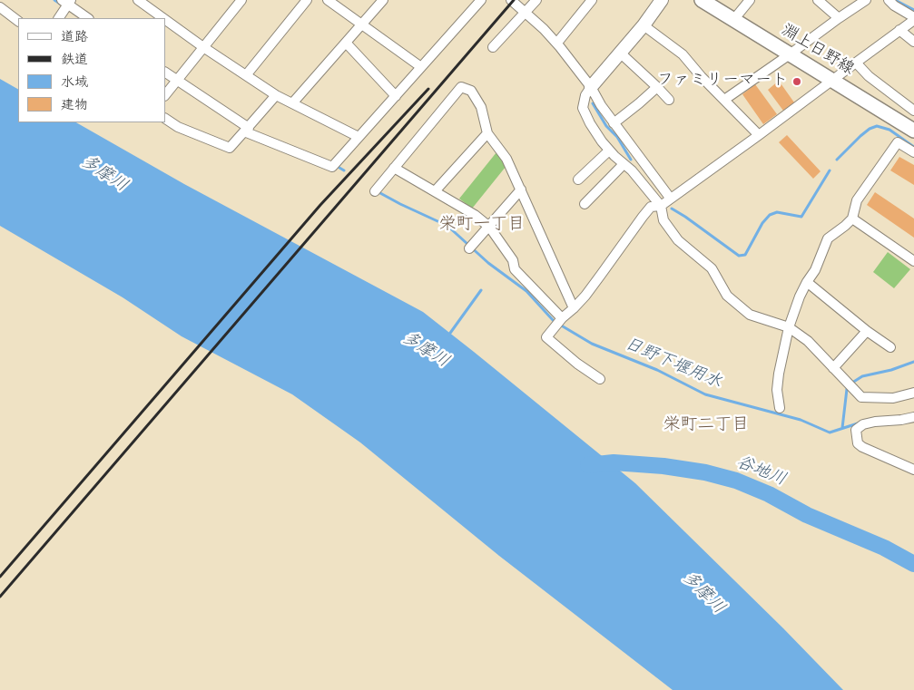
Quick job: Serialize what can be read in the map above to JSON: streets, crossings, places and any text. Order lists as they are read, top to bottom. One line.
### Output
{"streets":{"main road":["淵上日野線"]},"districts":["栄町一丁目","栄町二丁目"],"water":["多摩川","日野下堰用水","谷地川"],"places":["ファミリーマート"],"legend":["道路","鉄道","水域","建物"]}
